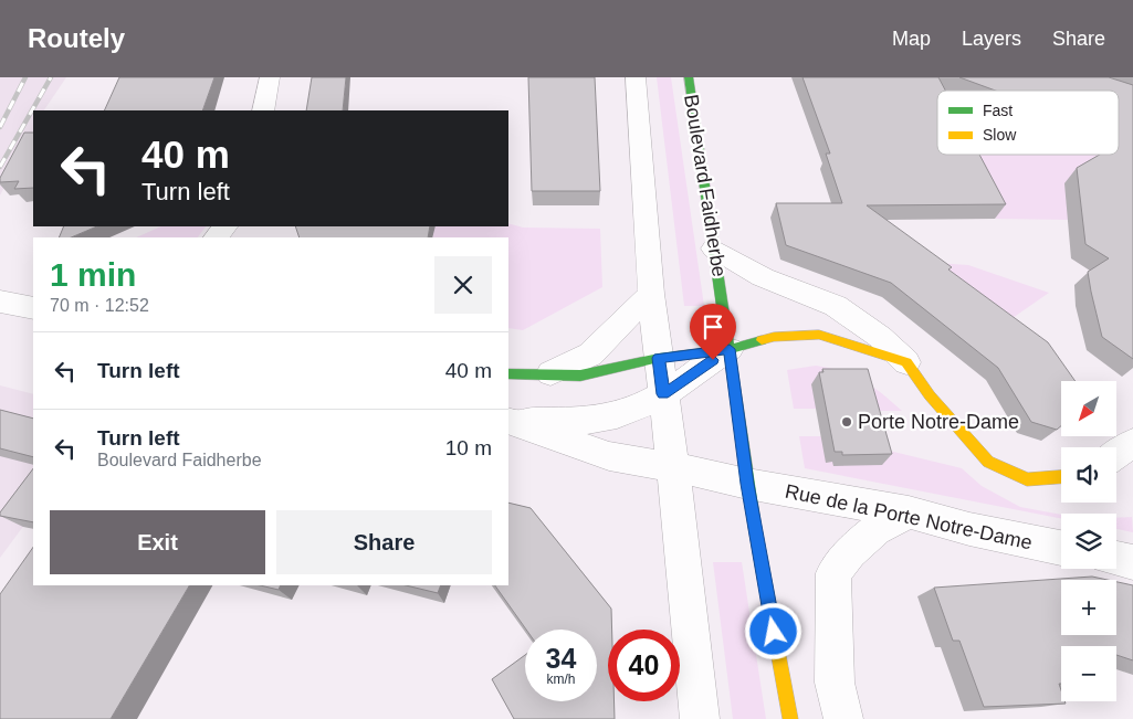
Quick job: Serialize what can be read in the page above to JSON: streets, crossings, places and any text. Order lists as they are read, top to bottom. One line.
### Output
{"streets":{"street":["Boulevard Faidherbe","Rue de la Porte Notre-Dame"]},"crossings":[["Boulevard Faidherbe","Rue de la Porte Notre-Dame"]],"places":["Porte Notre-Dame"],"legend":["Fast","Slow"],"north":"bottom left","page":{"header":"Routely","nav":["Map","Layers","Share"],"turn":["40 m","Turn left"],"heading":["1 min","70 m · 12:52"],"list":[{"name":"Turn left","value":"40 m"},{"name":"Turn left","note":"Boulevard Faidherbe","value":"10 m"}],"map_buttons":["+","−"],"buttons":["Exit","Share"],"speed":"34 km/h","limit":"40"}}
